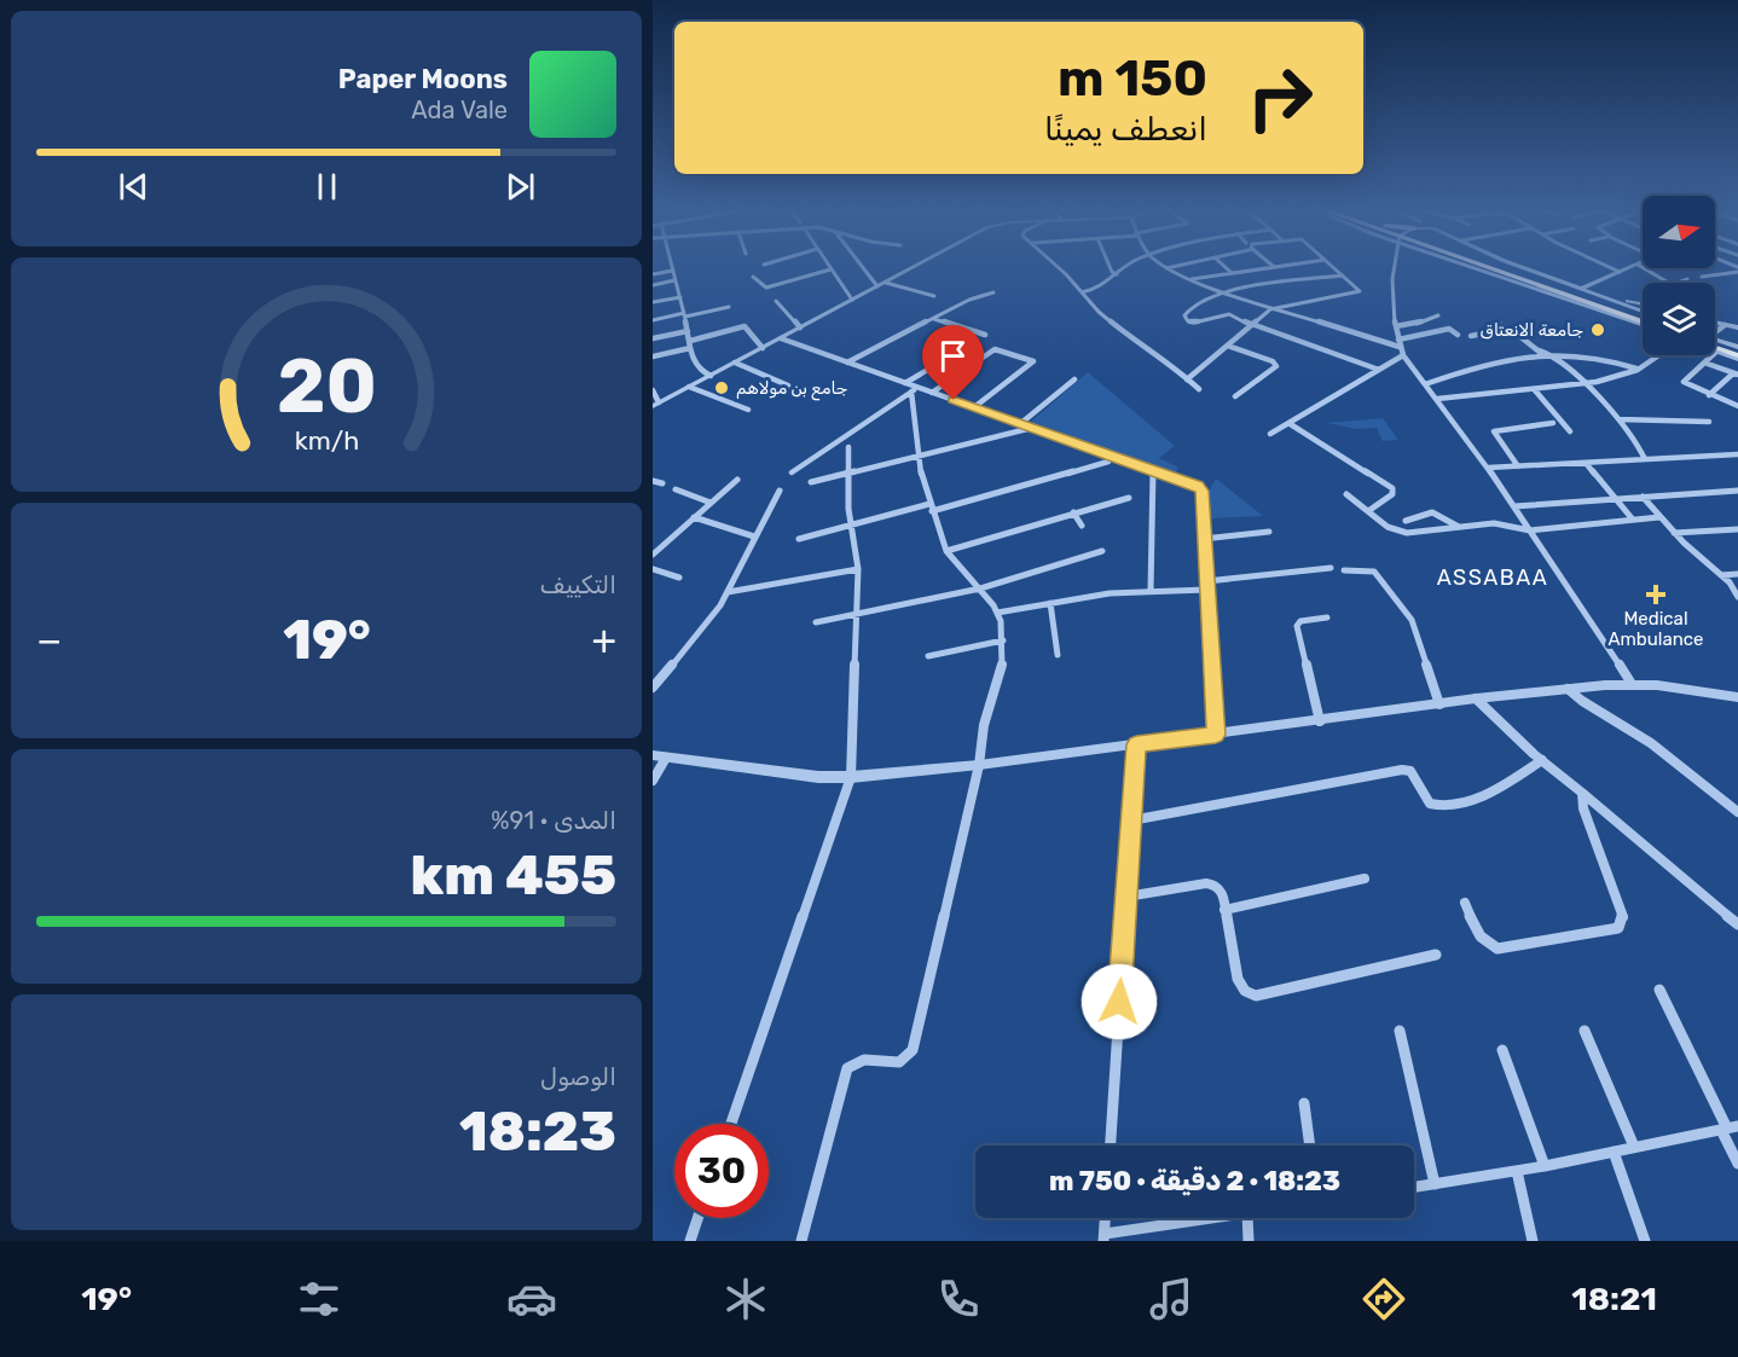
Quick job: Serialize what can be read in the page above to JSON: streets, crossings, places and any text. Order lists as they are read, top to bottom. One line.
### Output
{"districts":["ASSABAA"],"places":{"other":["جامعة الانعتاق","جامع بن مولاهم"],"health":["Medical Ambulance"]},"north":"right","page":{"turn":["150 m","انعطف يمينًا"],"song":["Paper Moons","Ada Vale"],"tile":["التكييف",["المدى · 91%","455 km"],["الوصول","18:23"]],"heat":["−","19°","+"],"limit":"30","trip":"18:23 · 2 دقيقة · 750 m","tabs":["18:21","19°"],"gauge":["20","km/h"]}}
